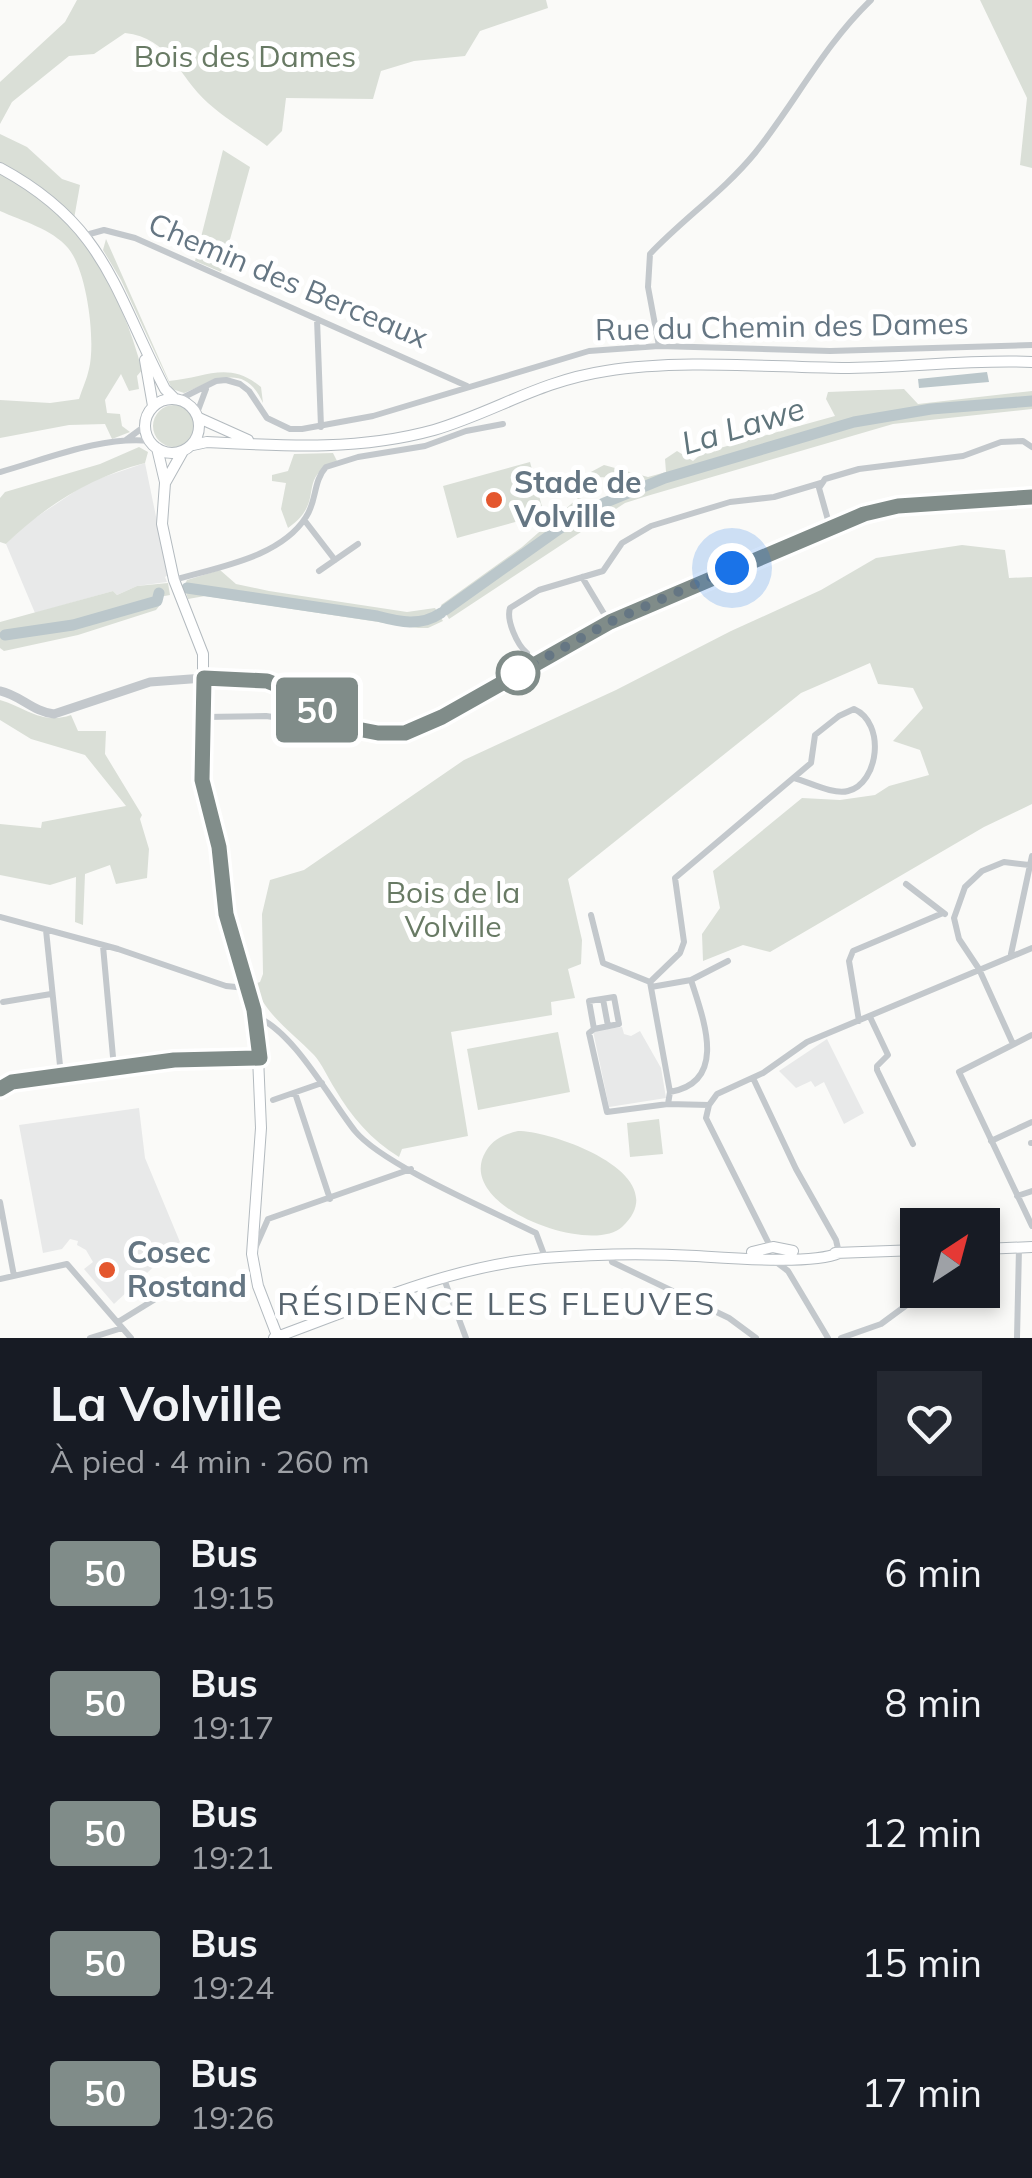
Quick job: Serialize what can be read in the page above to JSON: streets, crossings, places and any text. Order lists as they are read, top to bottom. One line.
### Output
{"streets":{"street":["Chemin des Berceaux","Rue du Chemin des Dames"]},"crossings":[["Chemin des Berceaux","Rue du Chemin des Dames"]],"districts":["RÉSIDENCE LES FLEUVES"],"water":["La Lawe"],"parks":["Bois des Dames","Bois de la Volville"],"places":["Stade de Volville","Cosec Rostand"],"lines":["bus line 50"],"north":"top right","page":{"on_map":"50","heading":["La Volville","À pied · 4 min · 260 m"],"list":[{"mark":"50","name":"Bus","note":"19:15","value":"6 min"},{"mark":"50","name":"Bus","note":"19:17","value":"8 min"},{"mark":"50","name":"Bus","note":"19:21","value":"12 min"},{"mark":"50","name":"Bus","note":"19:24","value":"15 min"},{"mark":"50","name":"Bus","note":"19:26","value":"17 min"}]}}
